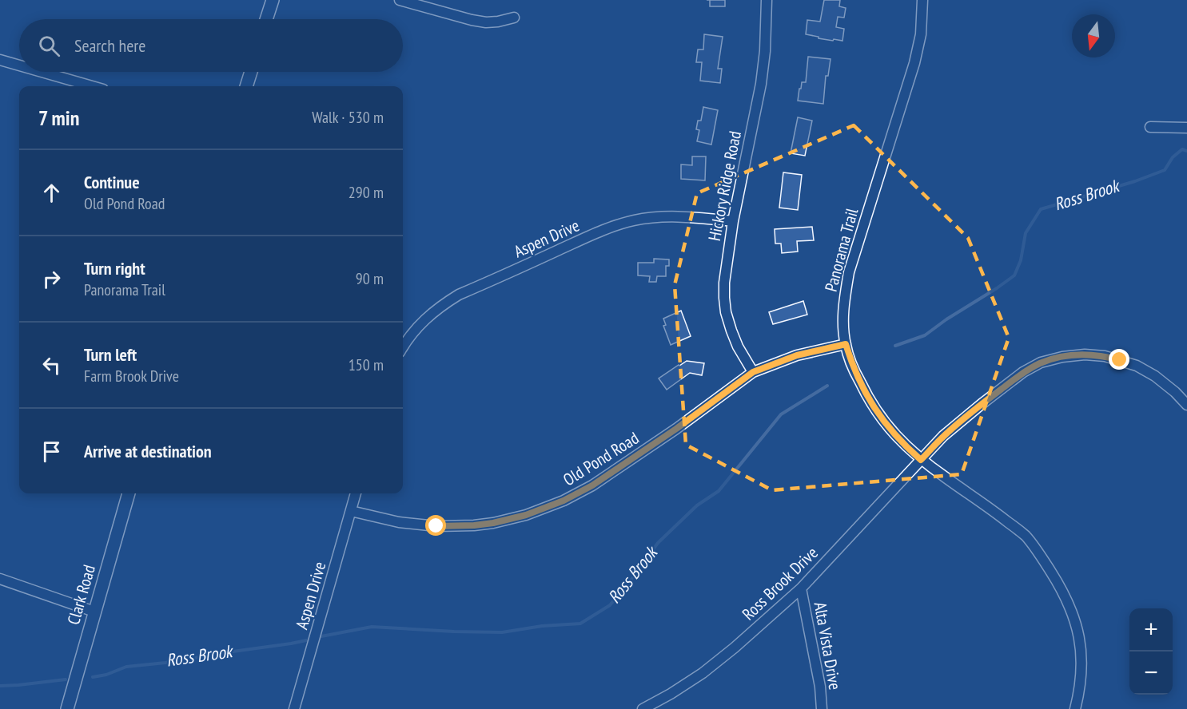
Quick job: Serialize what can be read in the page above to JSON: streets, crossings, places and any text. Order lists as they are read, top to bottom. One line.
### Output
{"streets":{"street":["Hickory Ridge Road","Aspen Drive","Panorama Trail","Old Pond Road","Ross Brook Drive","Clark Road","Alta Vista Drive"]},"crossings":[["Hickory Ridge Road","Aspen Drive"],["Hickory Ridge Road","Old Pond Road"],["Aspen Drive","Old Pond Road"],["Panorama Trail","Old Pond Road"],["Panorama Trail","Ross Brook Drive"],["Ross Brook Drive","Alta Vista Drive"]],"water":["Ross Brook"],"north":"bottom","page":{"search":"Search here","heading":["7 min","Walk · 530 m"],"list":[["Continue","Old Pond Road","290 m"],["Turn right","Panorama Trail","90 m"],["Turn left","Farm Brook Drive","150 m"],"Arrive at destination"],"map_buttons":["+","−"]}}
